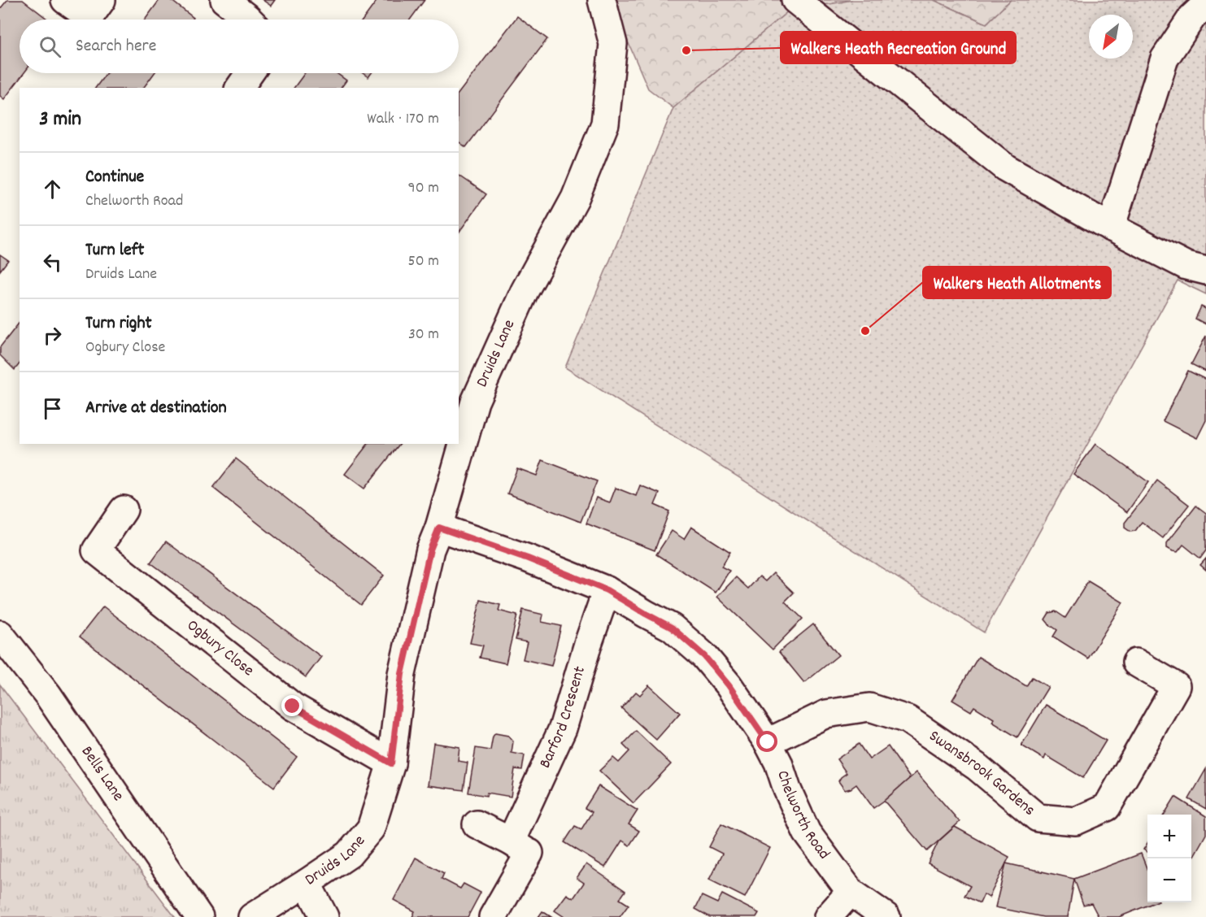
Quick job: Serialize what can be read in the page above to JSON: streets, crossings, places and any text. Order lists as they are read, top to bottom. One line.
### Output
{"streets":{"street":["Druids Lane","Ogbury Close","Barford Crescent","Bells Lane","Swansbrook Gardens","Chelworth Road"]},"crossings":[["Druids Lane","Ogbury Close"],["Druids Lane","Chelworth Road"],["Barford Crescent","Chelworth Road"],["Swansbrook Gardens","Chelworth Road"]],"places":["Walkers Heath Recreation Ground","Walkers Heath Allotments"],"north":"bottom left","page":{"search":"Search here","heading":["3 min","Walk · 170 m"],"list":[["Continue","Chelworth Road","90 m"],["Turn left","Druids Lane","50 m"],["Turn right","Ogbury Close","30 m"],"Arrive at destination"],"map_buttons":["+","−"]}}
